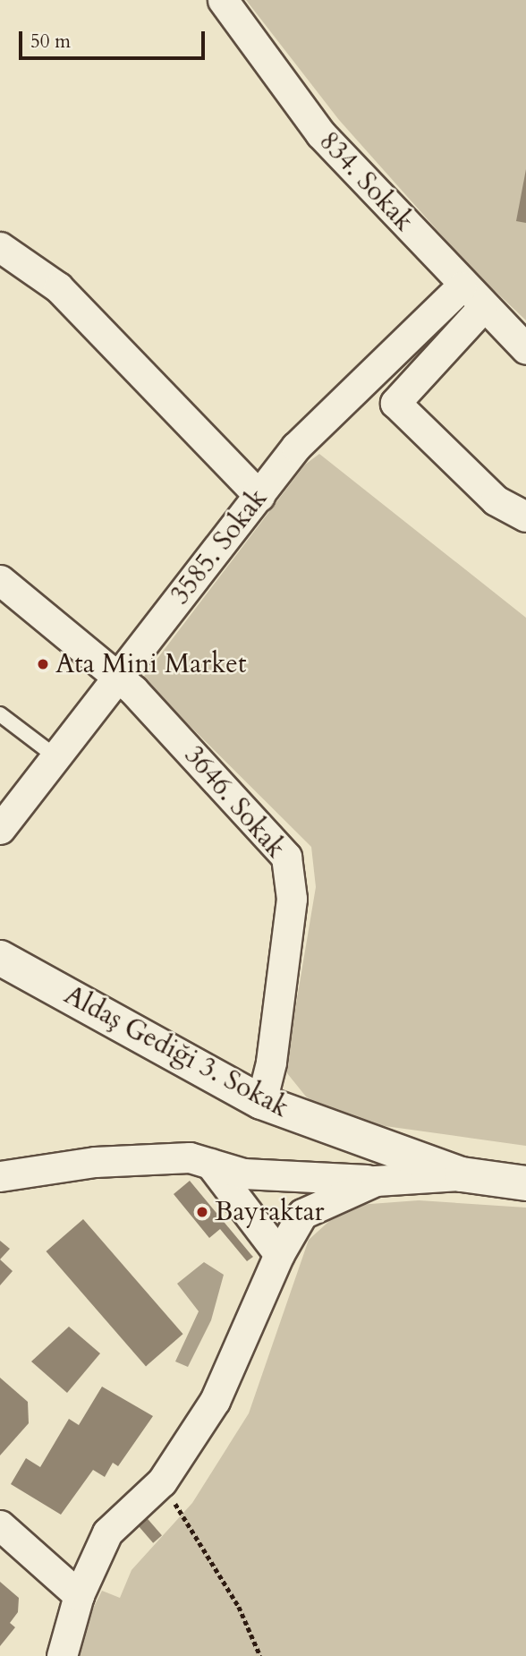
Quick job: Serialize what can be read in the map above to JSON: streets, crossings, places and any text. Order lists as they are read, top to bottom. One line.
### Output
{"streets":{"street":["834. Sokak","3585. Sokak","3646. Sokak","Aldaş Gediği 3. Sokak"]},"crossings":[["834. Sokak","3585. Sokak"],["3585. Sokak","3646. Sokak"],["3646. Sokak","Aldaş Gediği 3. Sokak"]],"places":["Ata Mini Market","Bayraktar"],"scale_bar":"50 m"}
